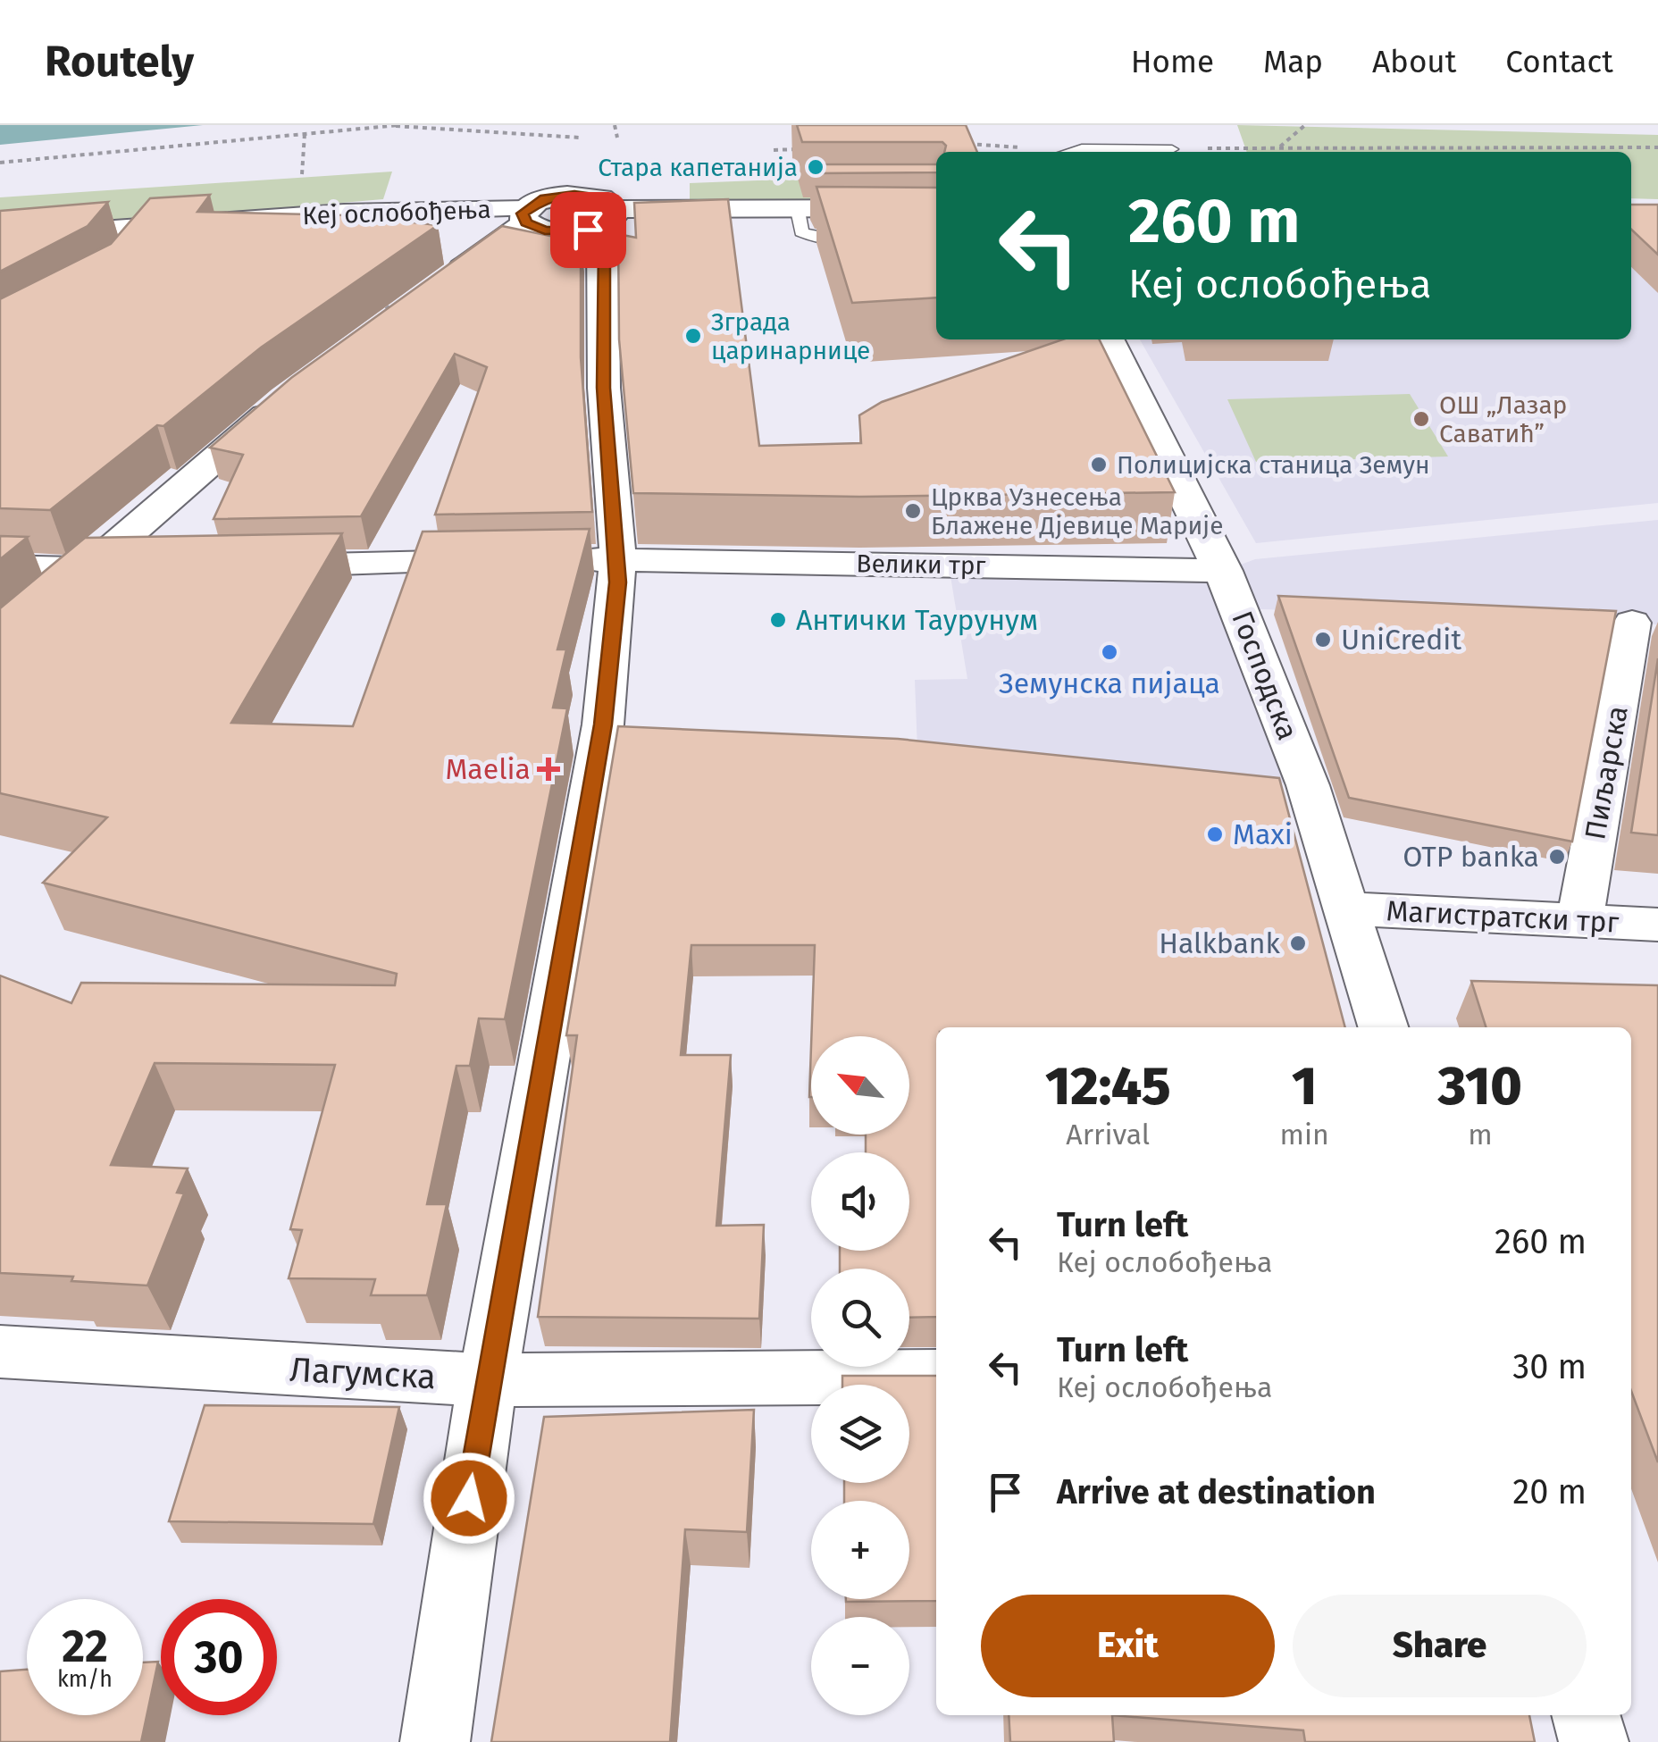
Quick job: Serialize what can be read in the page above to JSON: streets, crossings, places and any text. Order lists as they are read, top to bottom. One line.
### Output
{"streets":{"street":["Кеј ослобођења","Велики трг","Господска","Пиљарска","Магистратски трг","Лагумска"]},"crossings":[["Велики трг","Господска"],["Господска","Магистратски трг"],["Пиљарска","Магистратски трг"]],"places":{"other":["Стара капетанија","Зграда царинарнице","ОШ „Лазар Саватић”","Полицијска станица Земун","Црква Узнесења Блажене Дјевице Марије","Антички Таурунум","UniCredit","Земунска пијаца","Maxi","OTP banka","Halkbank"],"health":["Maelia"]},"north":"top left","page":{"header":"Routely","nav":["Home","Map","About","Contact"],"turn":["260 m","Кеј ослобођења"],"eta":["12:45","Arrival","1","min","310","m"],"map_buttons":["+","−"],"list":[{"name":"Turn left","note":"Кеј ослобођења","value":"260 m"},{"name":"Turn left","note":"Кеј ослобођења","value":"30 m"},{"name":"Arrive at destination","value":"20 m"}],"buttons":["Exit","Share"],"speed":"22 km/h","limit":"30"}}
